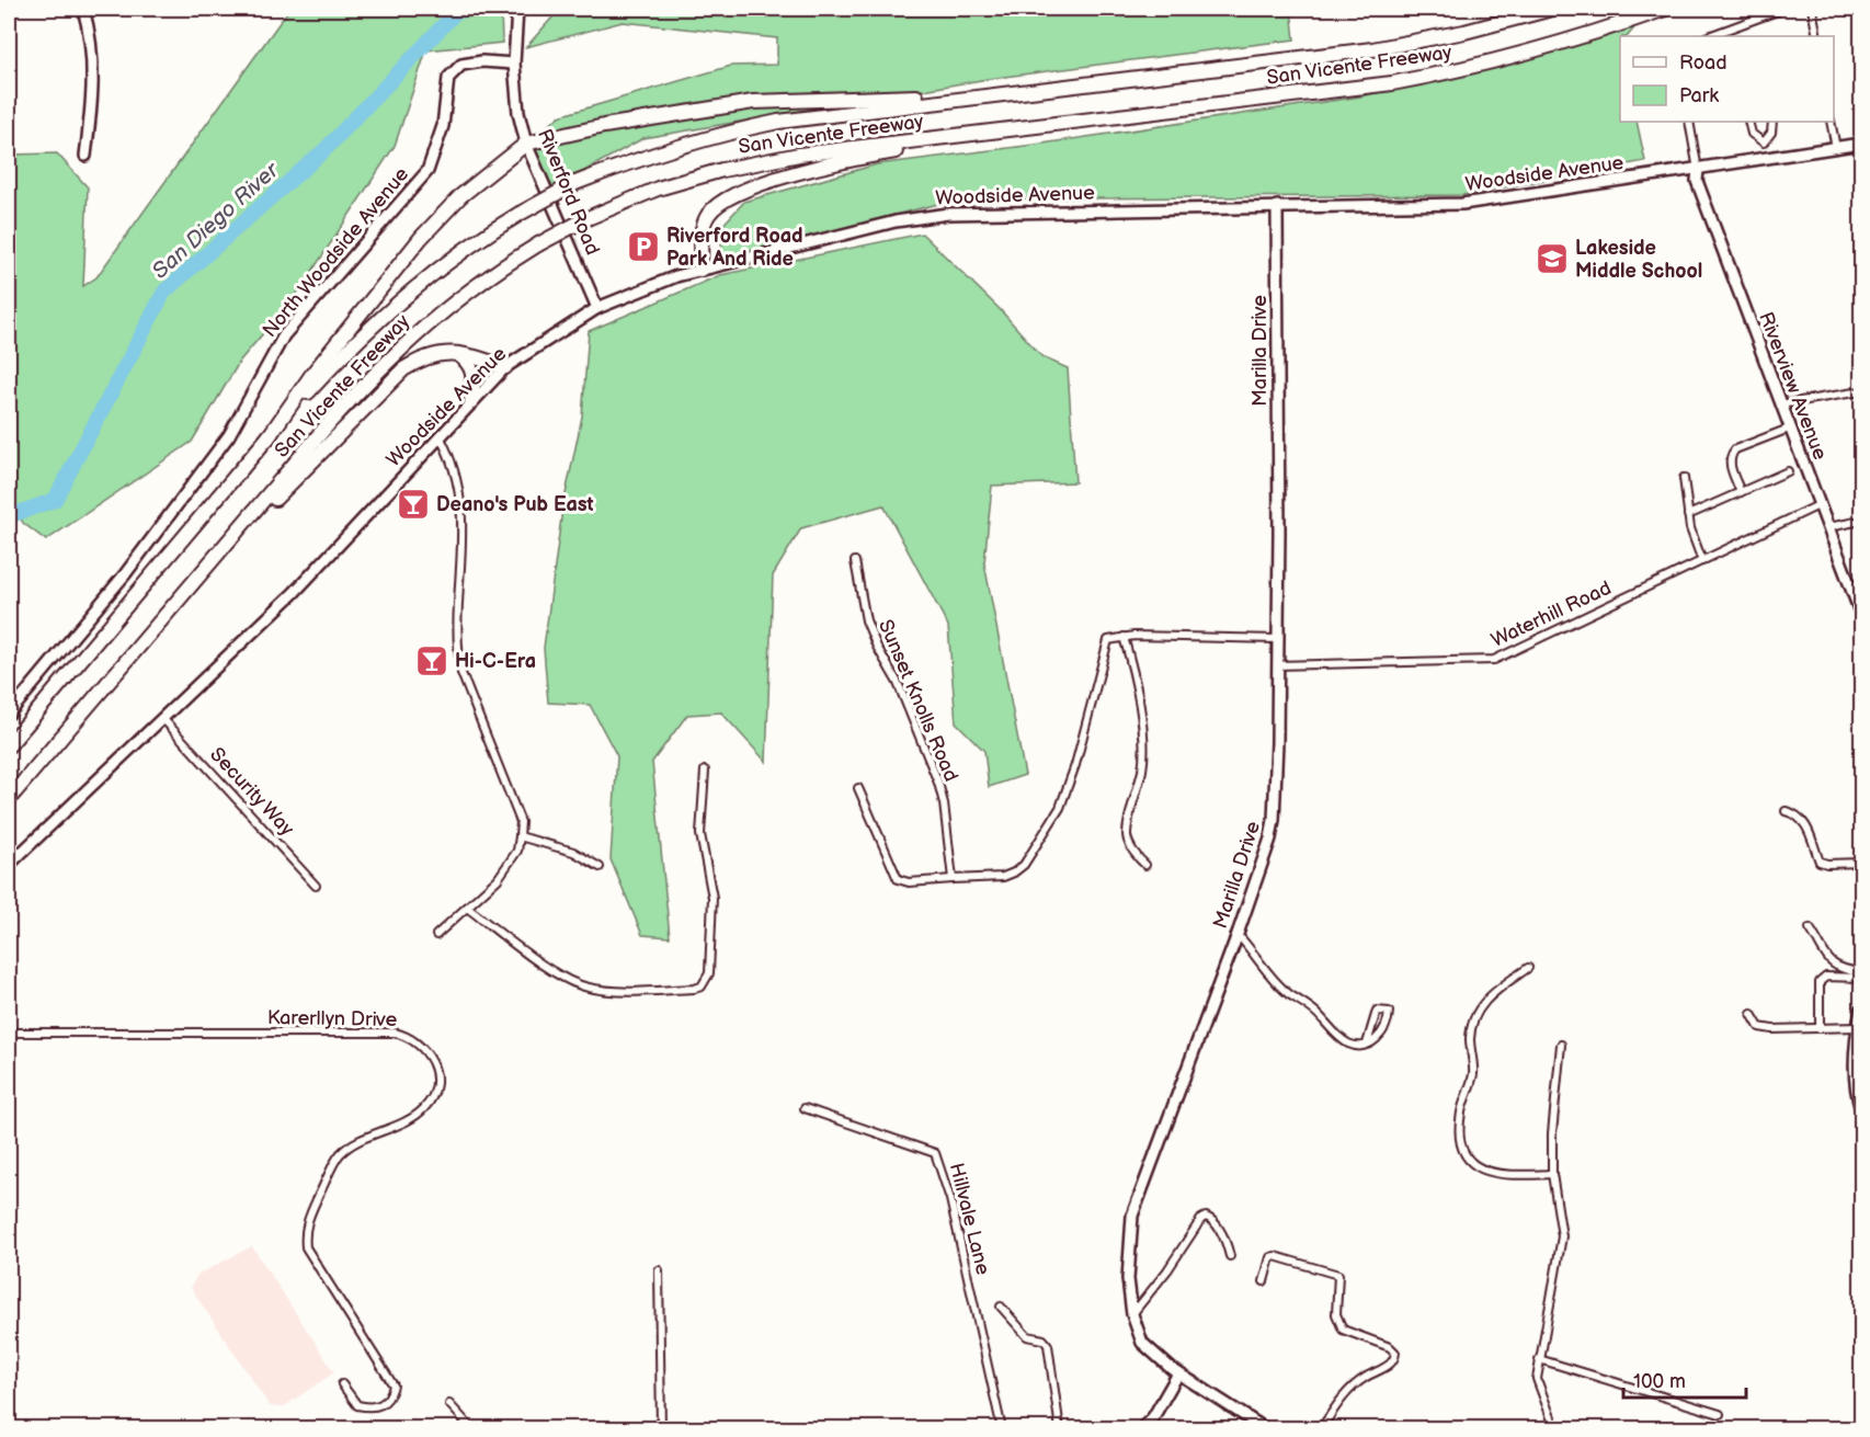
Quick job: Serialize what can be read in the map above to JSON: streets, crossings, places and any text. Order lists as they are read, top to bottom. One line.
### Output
{"streets":{"highway":["San Vicente Freeway"],"street":["Woodside Avenue","Riverford Road","North Woodside Avenue","Marilla Drive","Riverview Avenue","Waterhill Road","Sunset Knolls Road","Security Way","Karerllyn Drive","Hillvale Lane"]},"crossings":[["Woodside Avenue","Riverford Road"],["Woodside Avenue","Marilla Drive"],["Woodside Avenue","Riverview Avenue"],["Woodside Avenue","Security Way"],["Riverford Road","North Woodside Avenue"],["Marilla Drive","Waterhill Road"],["Riverview Avenue","Waterhill Road"]],"water":["San Diego River"],"places":{"parking":["Riverford Road Park And Ride"],"school or university":["Lakeside Middle School"],"bar":["Deano's Pub East","Hi-C-Era"]},"legend":["Road","Park"],"scale_bar":"100 m"}
